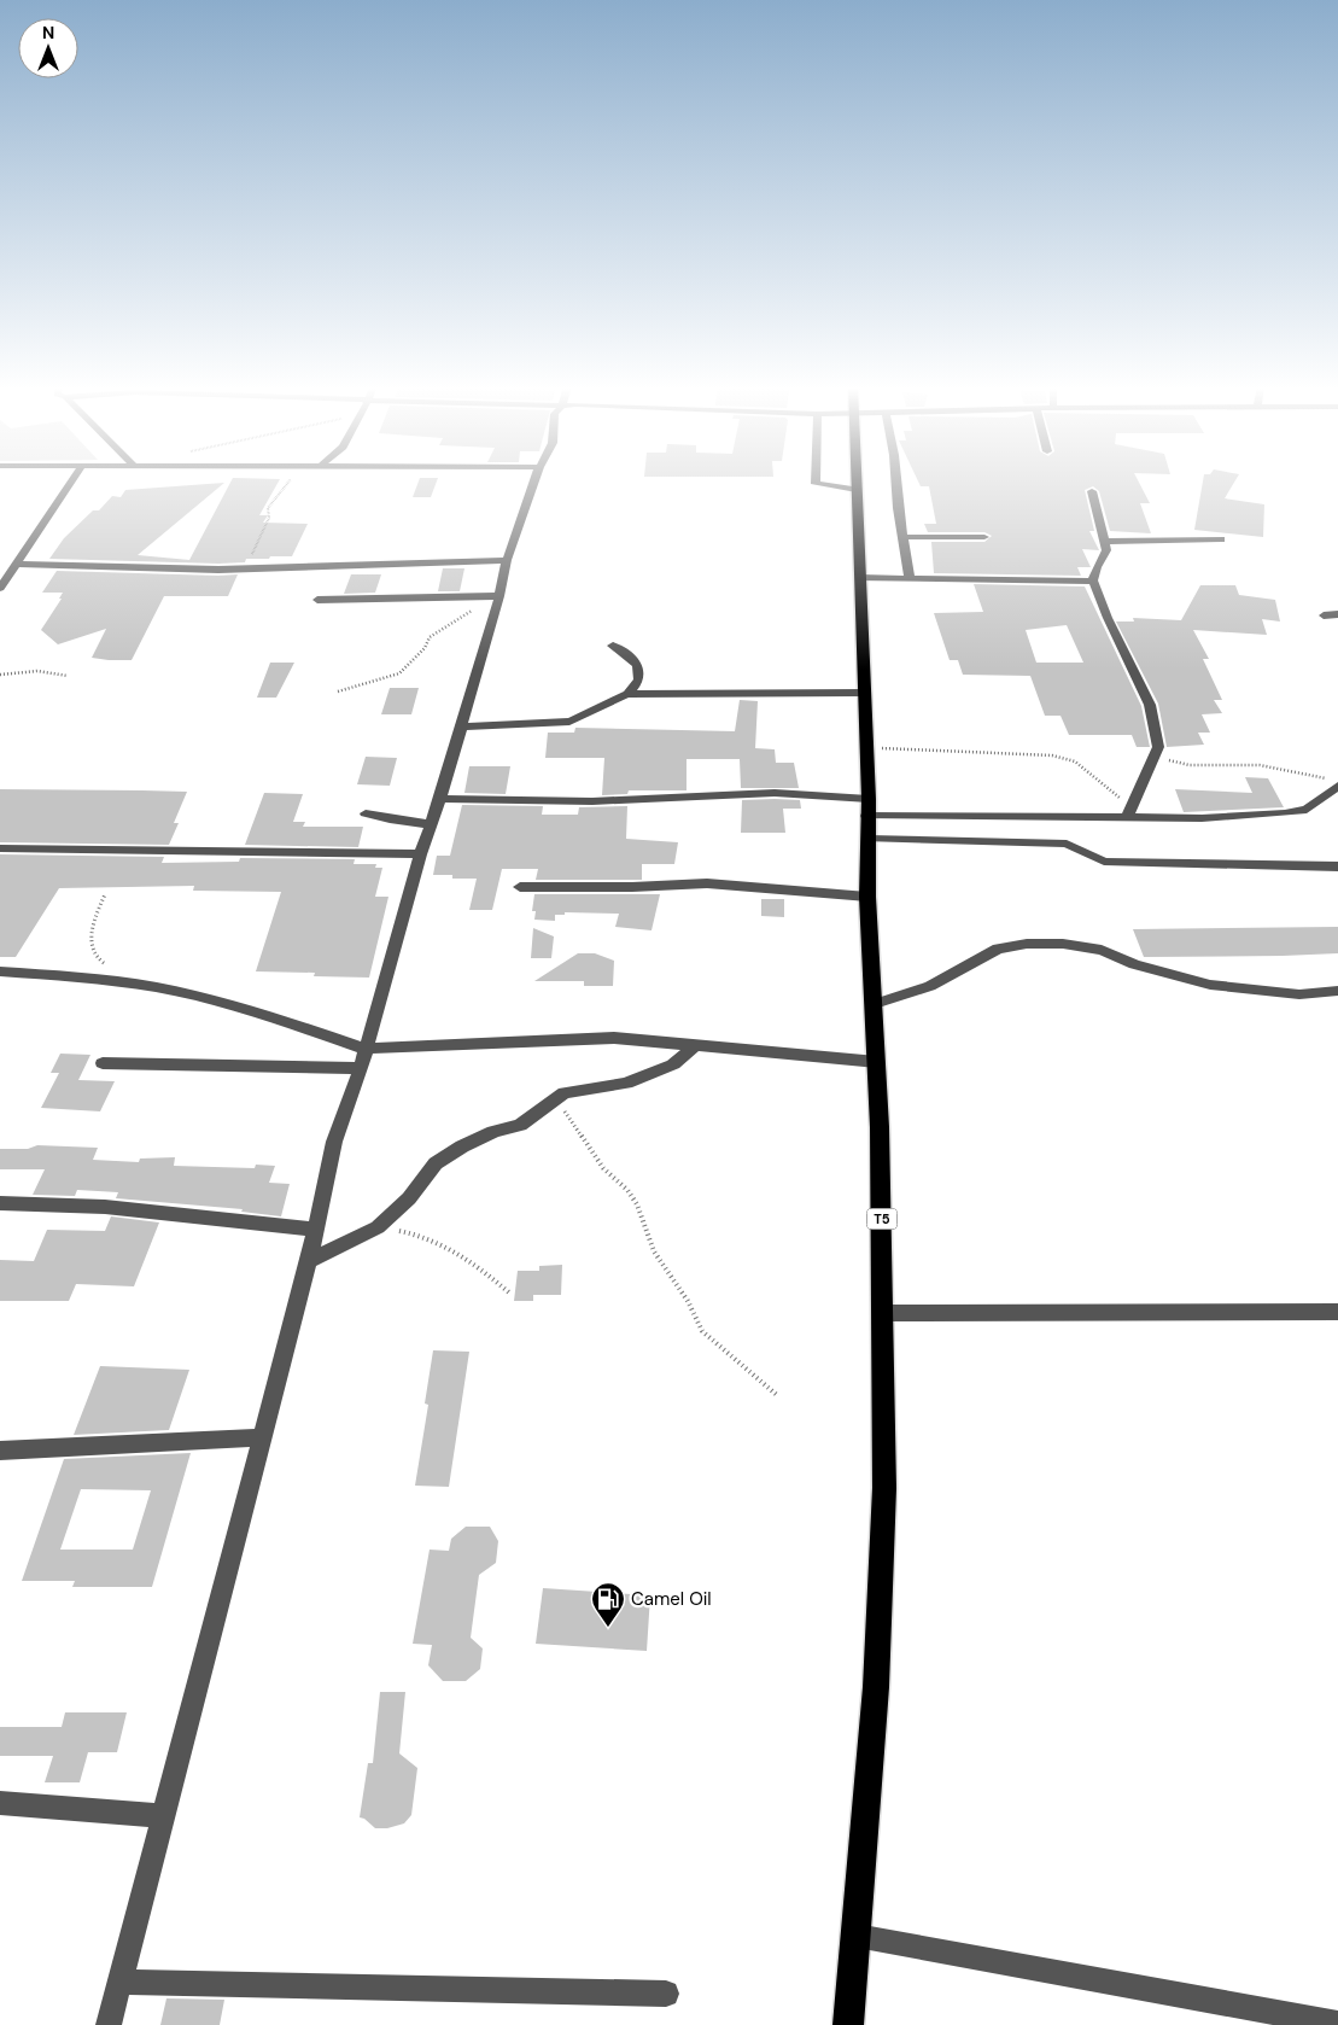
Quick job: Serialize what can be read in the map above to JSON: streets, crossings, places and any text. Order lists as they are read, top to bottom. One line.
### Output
{"streets":{"highway":["T5"]},"places":{"fuel station":["Camel Oil"]},"north":"top"}
